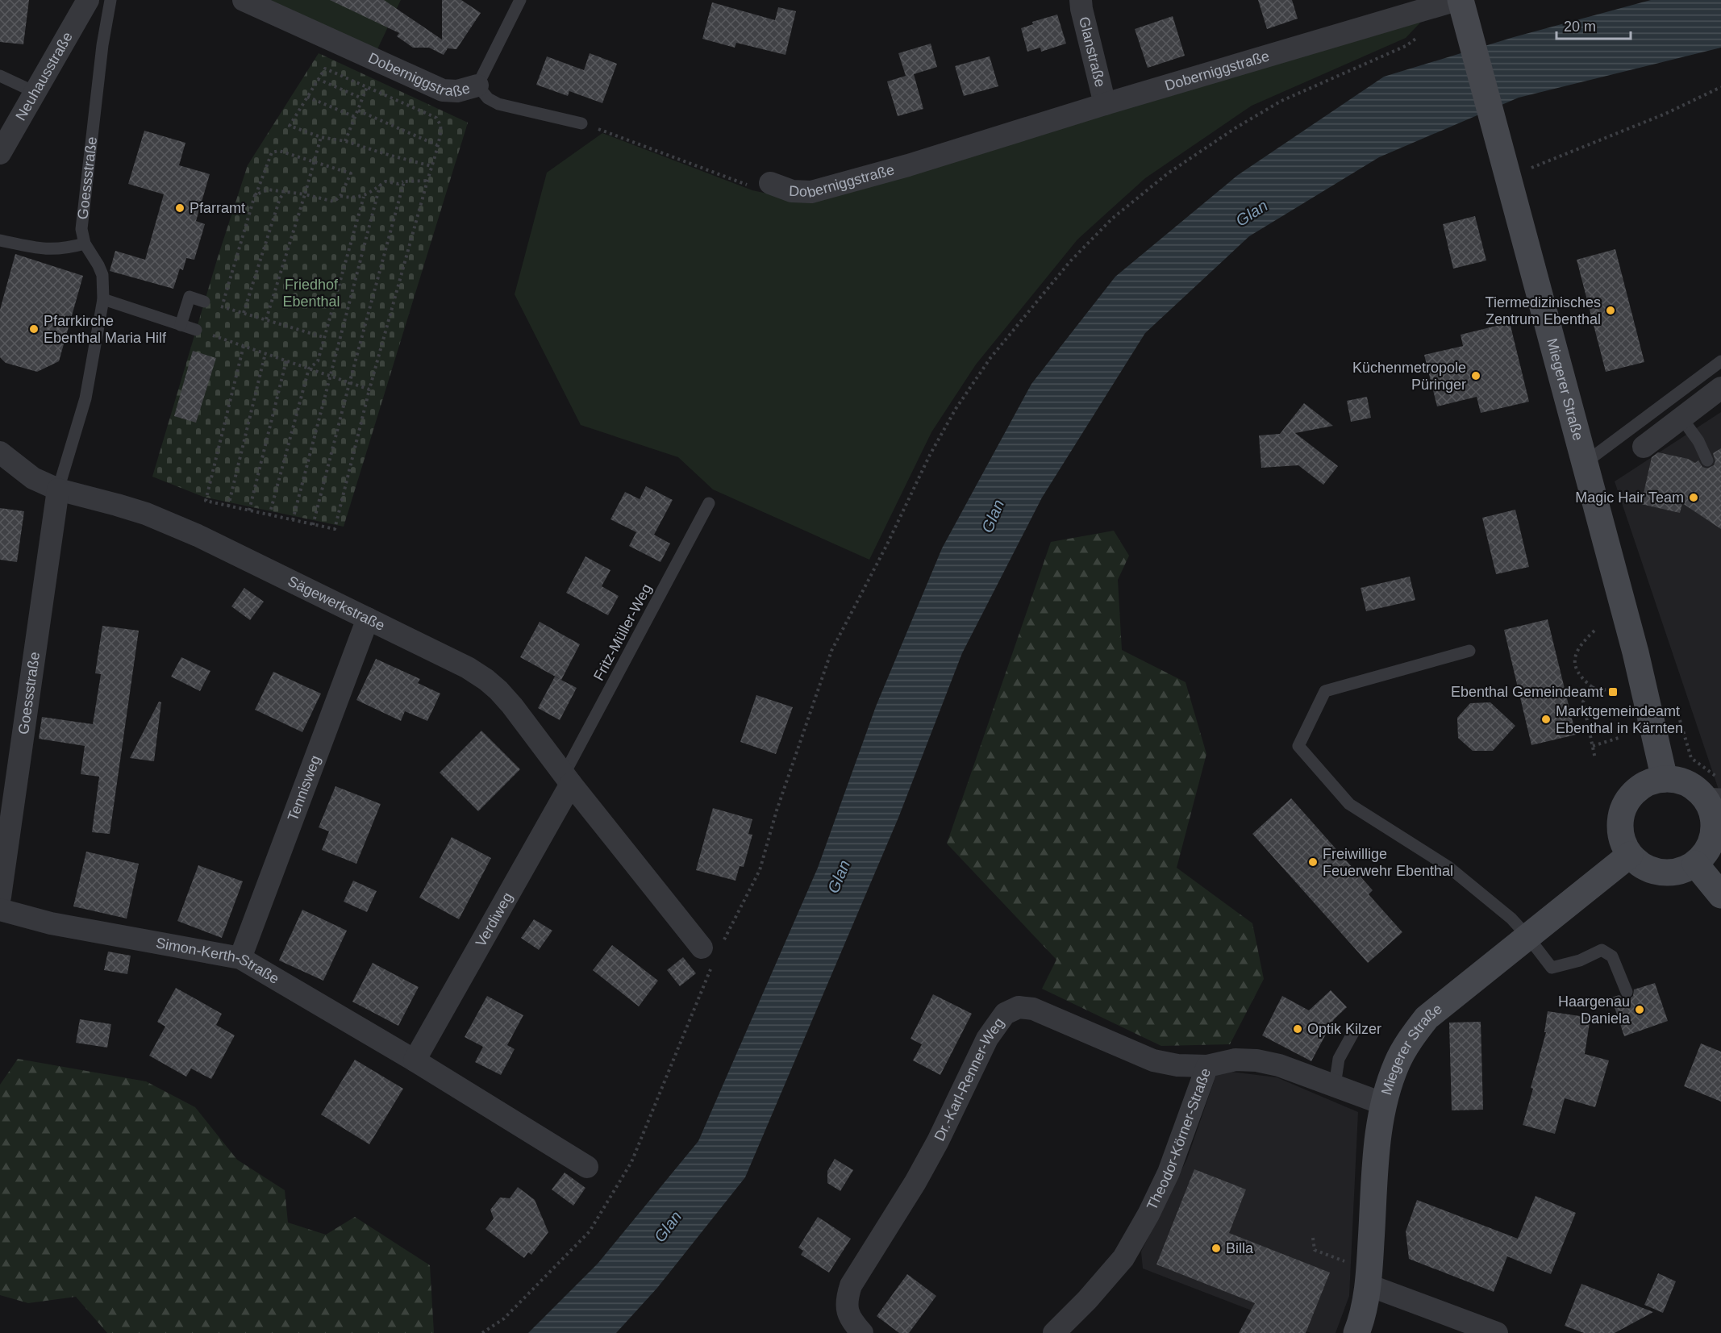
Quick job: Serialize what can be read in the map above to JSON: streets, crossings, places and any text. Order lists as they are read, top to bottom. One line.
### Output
{"streets":{"main road":["Miegerer Straße"],"street":["Glanstraße","Doberniggstraße","Neuhausstraße","Goessstraße","Sägewerkstraße","Tennisweg","Verdiweg","Simon-Kerth-Straße","Dr.-Karl-Renner-Weg","Theodor-Körner-Straße"],"lane":["Fritz-Müller-Weg"]},"crossings":[["Glanstraße","Doberniggstraße"],["Doberniggstraße","Miegerer Straße"],["Goessstraße","Sägewerkstraße"],["Miegerer Straße","Theodor-Körner-Straße"],["Sägewerkstraße","Fritz-Müller-Weg"],["Sägewerkstraße","Tennisweg"],["Sägewerkstraße","Verdiweg"],["Fritz-Müller-Weg","Verdiweg"],["Tennisweg","Simon-Kerth-Straße"],["Verdiweg","Simon-Kerth-Straße"],["Dr.-Karl-Renner-Weg","Theodor-Körner-Straße"]],"water":["Glan"],"parks":["Friedhof Ebenthal"],"places":{"other":["Pfarramt","Tiermedizinisches Zentrum Ebenthal","Pfarrkirche Ebenthal Maria Hilf","Küchenmetropole Püringer","Magic Hair Team","Marktgemeindeamt Ebenthal in Kärnten","Freiwillige Feuerwehr Ebenthal","Haargenau Daniela","Optik Kilzer","Billa"],"transit":["Ebenthal Gemeindeamt"]},"scale_bar":"20 m"}
